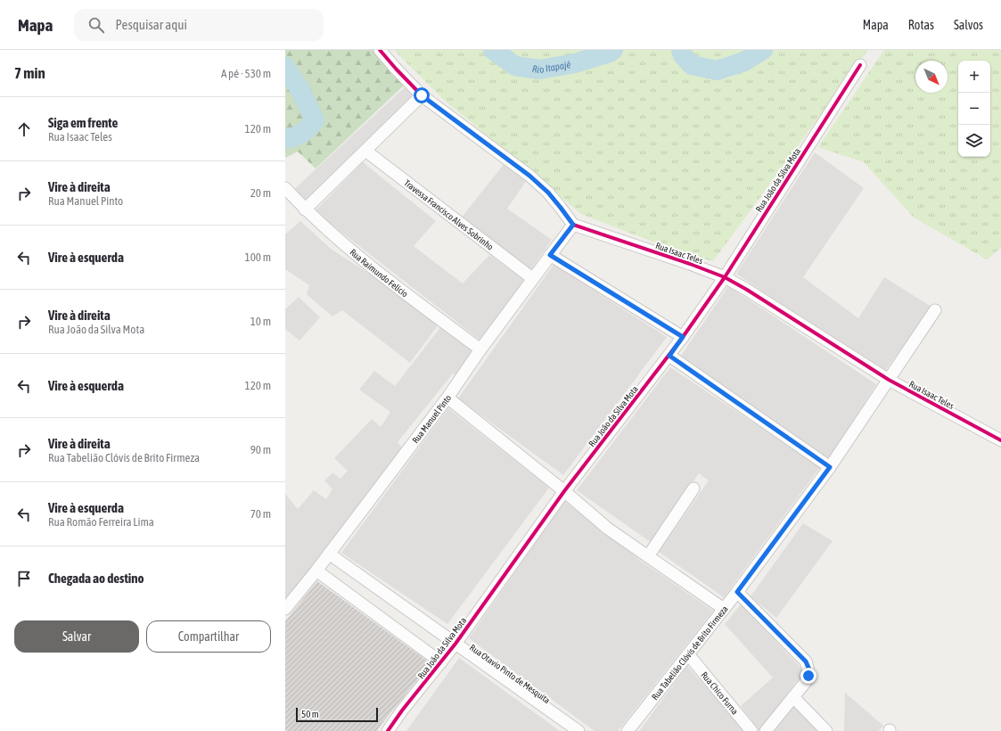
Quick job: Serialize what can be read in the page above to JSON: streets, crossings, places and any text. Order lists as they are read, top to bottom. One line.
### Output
{"streets":{"street":["Rua João da Silva Mota","Travessa Francisco Alves Sobrinho","Rua Isaac Teles","Rua Raimundo Felício","Rua Manuel Pinto","Rua Tabelião Clóvis de Brito Firmeza","Rua Otavio Pinto de Mesquita","Rua Chico Furna"]},"crossings":[["Rua João da Silva Mota","Rua Isaac Teles"],["Rua João da Silva Mota","Rua Otavio Pinto de Mesquita"],["Travessa Francisco Alves Sobrinho","Rua Manuel Pinto"],["Rua Isaac Teles","Rua Manuel Pinto"],["Rua Isaac Teles","Rua Tabelião Clóvis de Brito Firmeza"],["Rua Raimundo Felício","Rua Manuel Pinto"],["Rua Manuel Pinto","Rua Otavio Pinto de Mesquita"],["Rua Tabelião Clóvis de Brito Firmeza","Rua Chico Furna"]],"water":["Rio Itapajé"],"scale_bar":"50 m","north":"bottom right","page":{"header":"Mapa","search":"Pesquisar aqui","nav":["Mapa","Rotas","Salvos"],"heading":["7 min","A pé · 530 m"],"map_buttons":["+","−"],"list":[["Siga em frente","Rua Isaac Teles","120 m"],["Vire à direita","Rua Manuel Pinto","20 m"],["Vire à esquerda","100 m"],["Vire à direita","Rua João da Silva Mota","10 m"],["Vire à esquerda","120 m"],["Vire à direita","Rua Tabelião Clóvis de Brito Firmeza","90 m"],["Vire à esquerda","Rua Romão Ferreira Lima","70 m"],"Chegada ao destino"],"buttons":["Salvar","Compartilhar"],"scale":"50 m"}}
